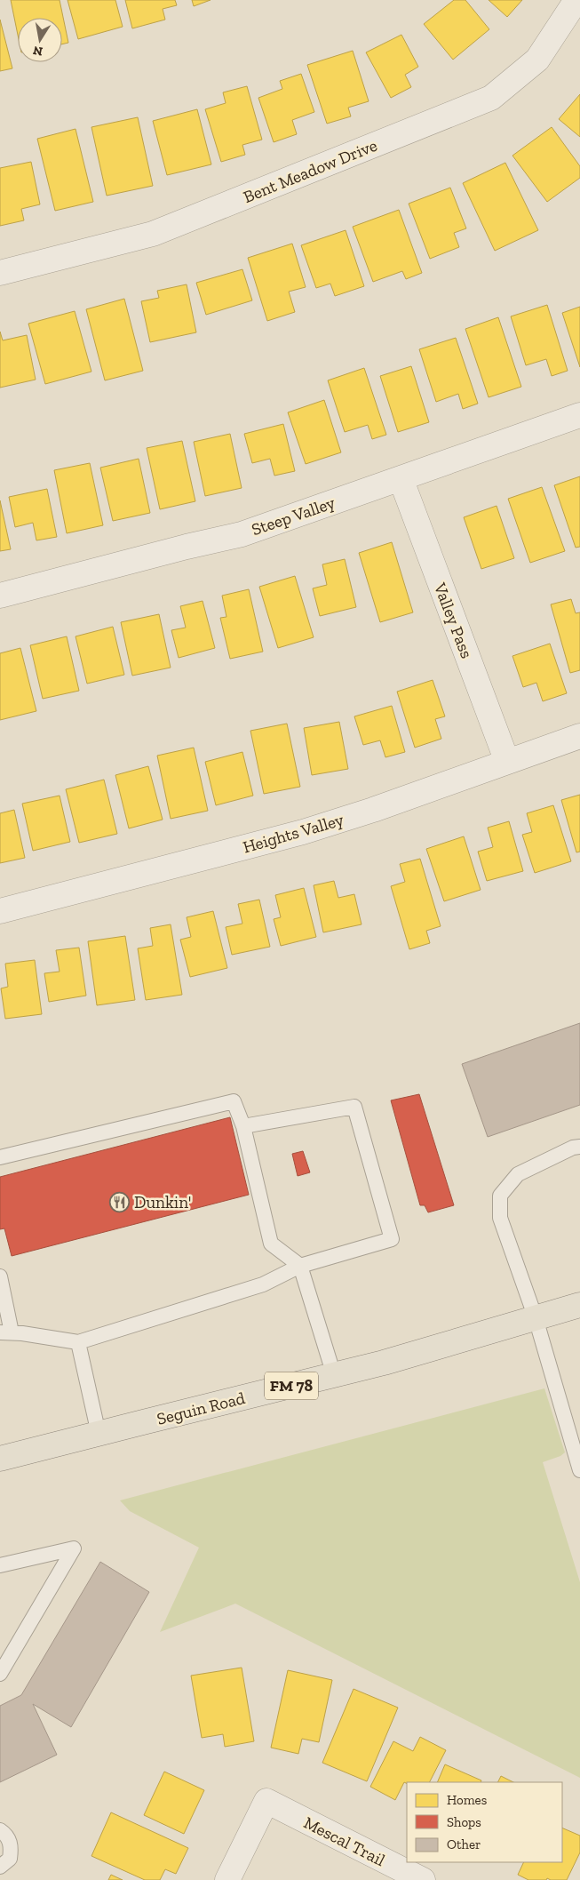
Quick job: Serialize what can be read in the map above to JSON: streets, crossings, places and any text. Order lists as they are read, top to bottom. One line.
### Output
{"streets":{"main road":["FM 78","Seguin Road"],"street":["Bent Meadow Drive","Steep Valley","Valley Pass","Heights Valley","Mescal Trail"]},"crossings":[["Steep Valley","Valley Pass"],["Valley Pass","Heights Valley"]],"places":{"restaurant":["Dunkin'"]},"legend":["Homes","Shops","Other"],"north":"bottom"}
